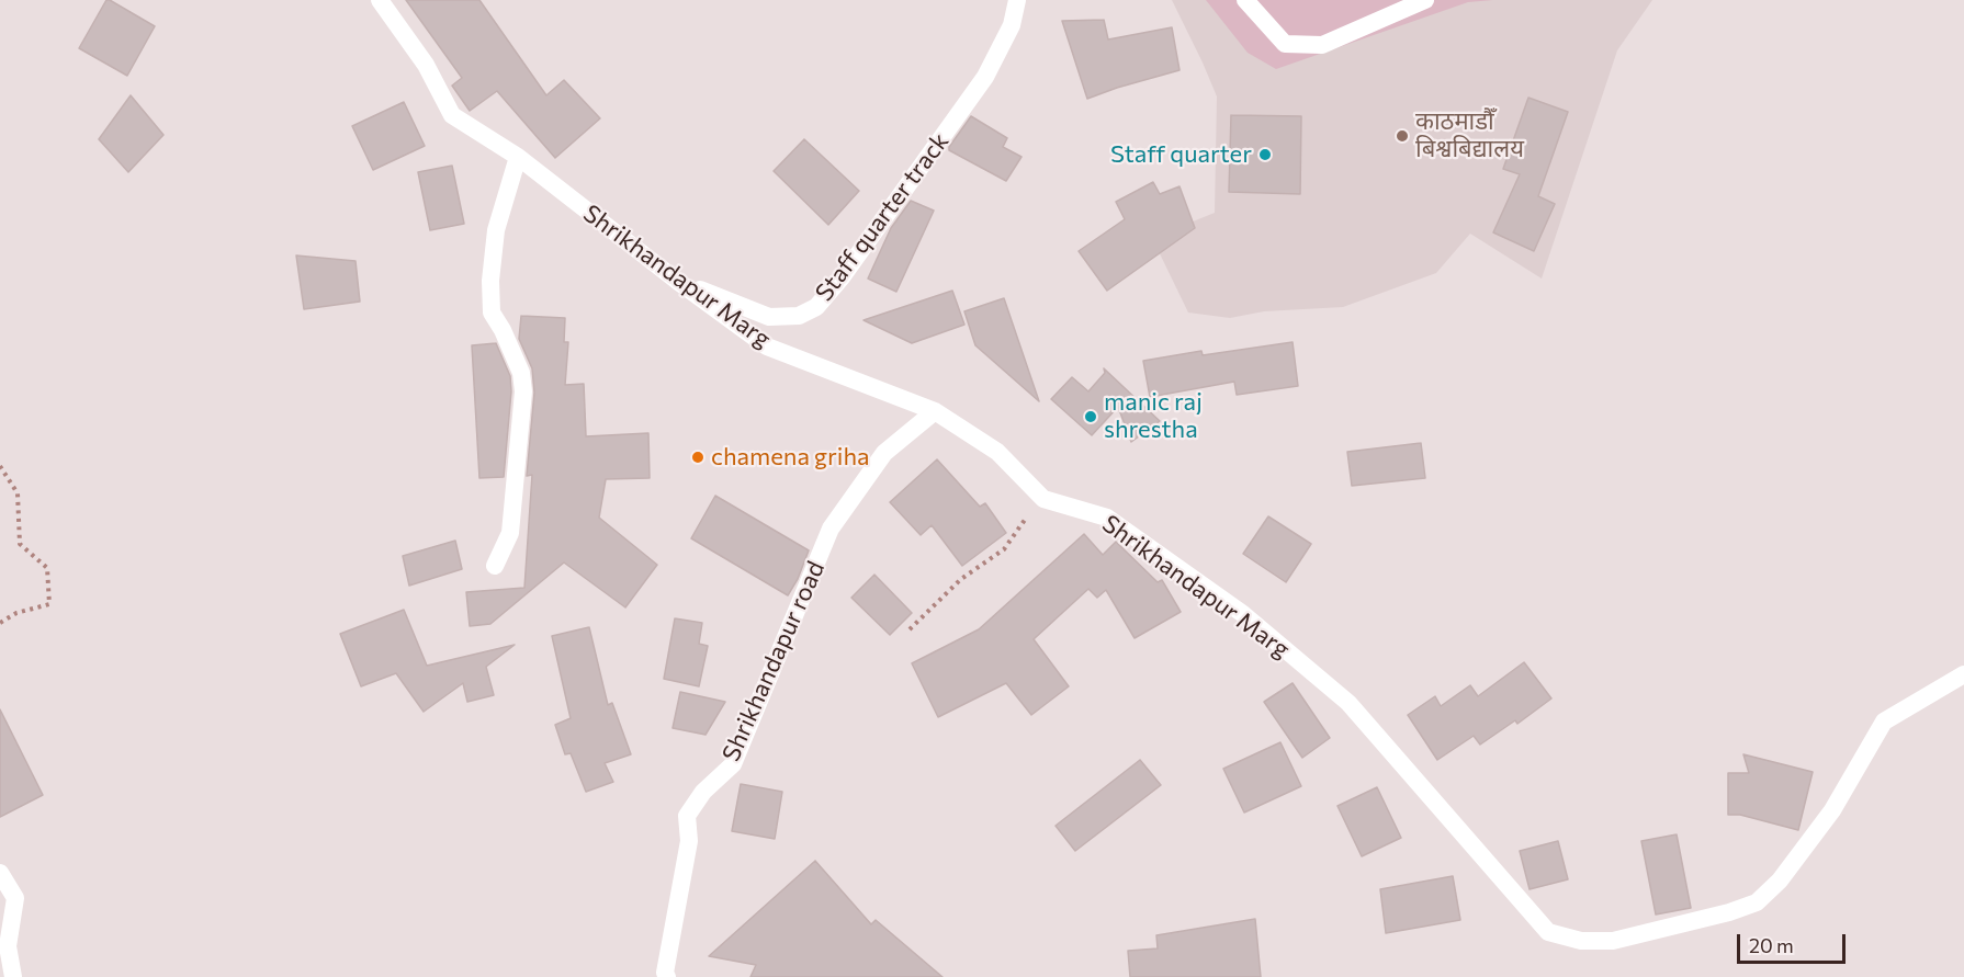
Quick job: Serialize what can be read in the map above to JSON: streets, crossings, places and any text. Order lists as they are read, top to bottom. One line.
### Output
{"streets":{"street":["Staff quarter track","Shrikhandapur Marg","Shrikhandapur road"]},"crossings":[["Staff quarter track","Shrikhandapur Marg"],["Shrikhandapur Marg","Shrikhandapur road"]],"places":["काठमाडौँ बिश्वबिद्यालय","Staff quarter","manic raj shrestha","chamena griha"],"scale_bar":"20 m"}
